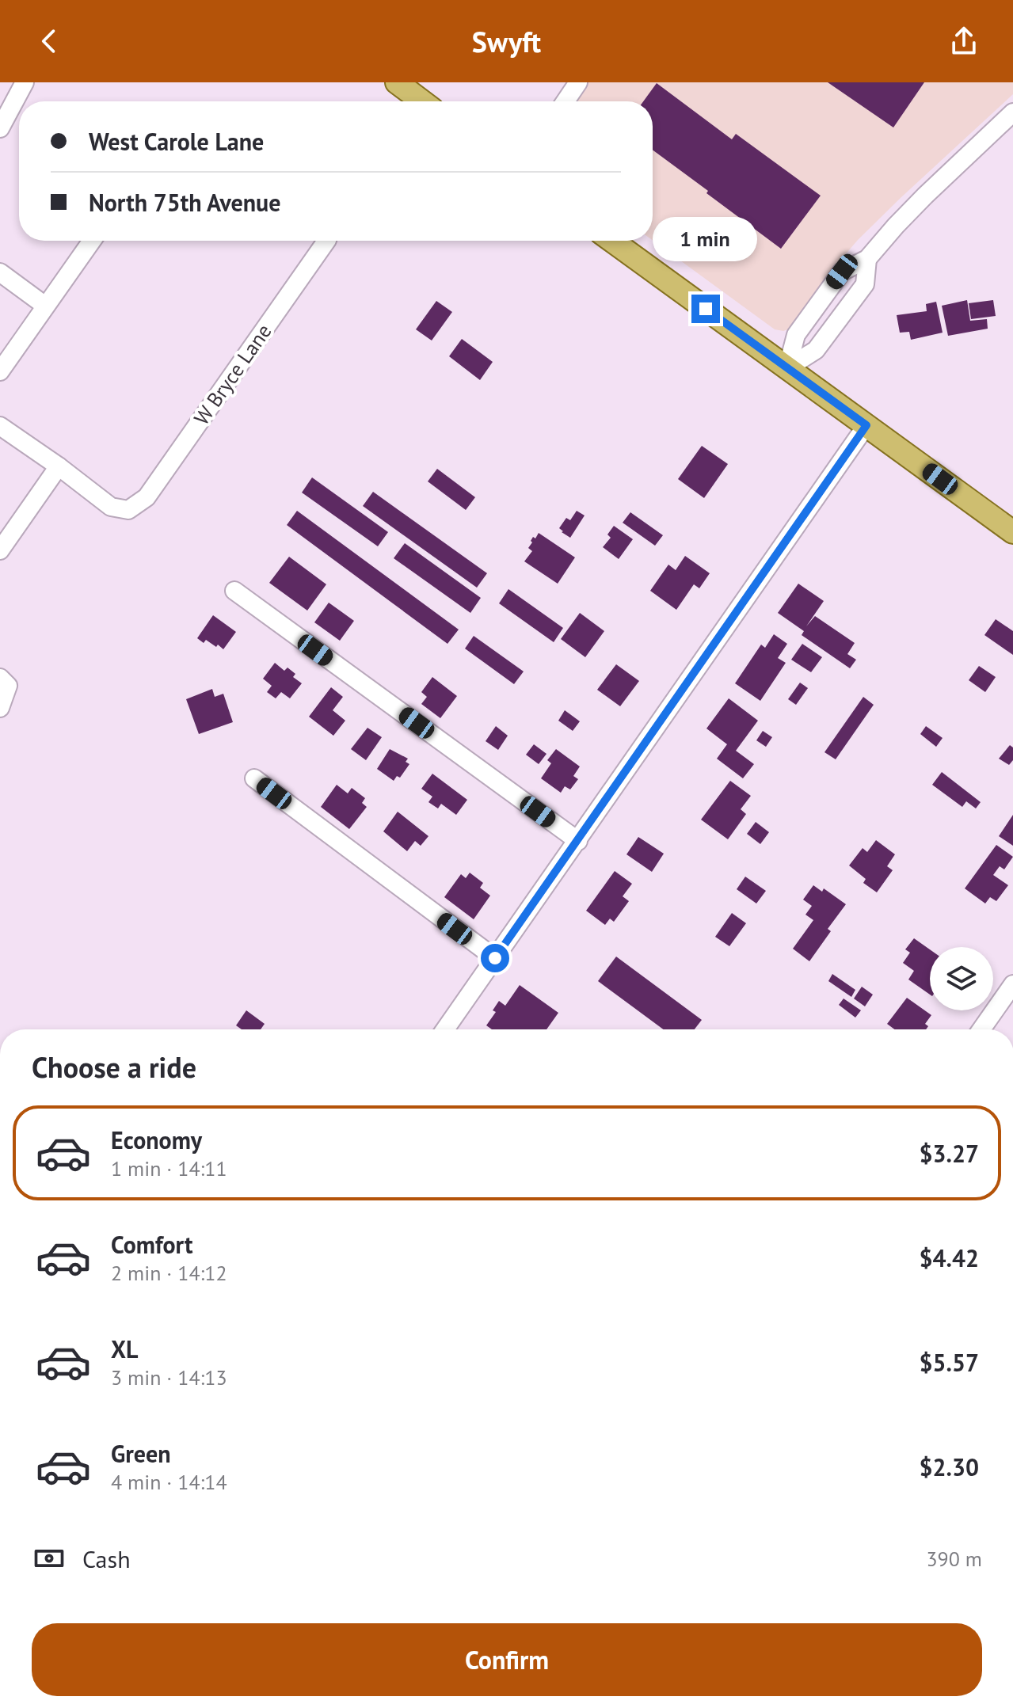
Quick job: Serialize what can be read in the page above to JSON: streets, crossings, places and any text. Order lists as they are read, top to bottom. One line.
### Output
{"streets":{"street":["W Bryce Lane"]},"page":{"header":"Swyft","banner":["West Carole Lane","North 75th Avenue"],"bubble":"1 min","heading":"Choose a ride","list":[{"name":"Economy","note":"1 min · 14:11","value":"$3.27"},{"name":"Comfort","note":"2 min · 14:12","value":"$4.42"},{"name":"XL","note":"3 min · 14:13","value":"$5.57"},{"name":"Green","note":"4 min · 14:14","value":"$2.30"}],"pay":["Cash","390 m"],"buttons":"Confirm"}}
